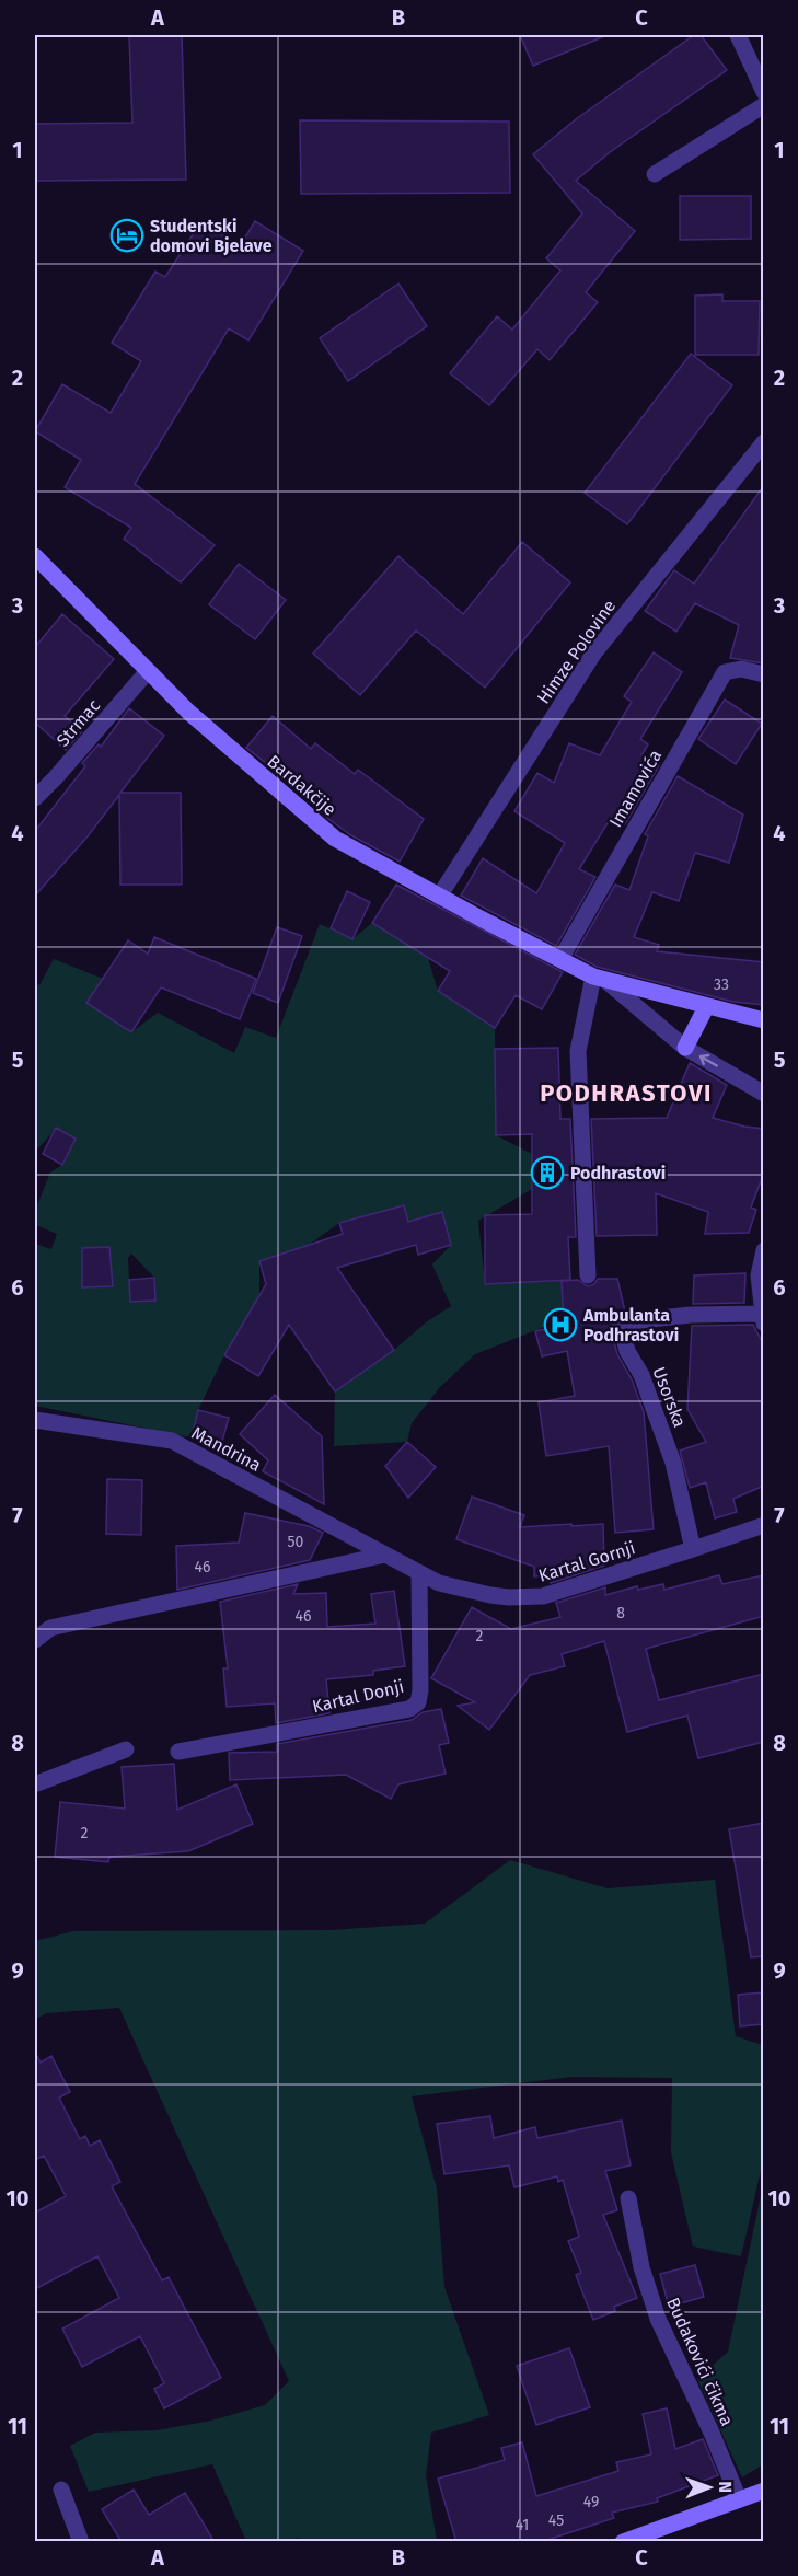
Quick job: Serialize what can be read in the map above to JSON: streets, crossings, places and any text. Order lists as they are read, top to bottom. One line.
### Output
{"streets":{"street":["Himze Polovine","Strmac","Bardakčije","Imamovića","Usorska","Mandrina","Kartal Gornji","Kartal Donji","Budakovići čikma"]},"crossings":[["Himze Polovine","Bardakčije"],["Strmac","Bardakčije"],["Bardakčije","Imamovića"],["Usorska","Kartal Gornji"],["Mandrina","Kartal Gornji"],["Kartal Gornji","Kartal Donji"]],"districts":["PODHRASTOVI"],"places":{"hotel":["Studentski domovi Bjelave"],"building":["Podhrastovi"],"hospital":["Ambulanta Podhrastovi"]},"house_numbers":["33","50","46","8","46","2","2","49","45","41"],"north":"right","grid":{"columns":["A","B","C"],"rows":["1","2","3","4","5","6","7","8","9","10","11"]}}
